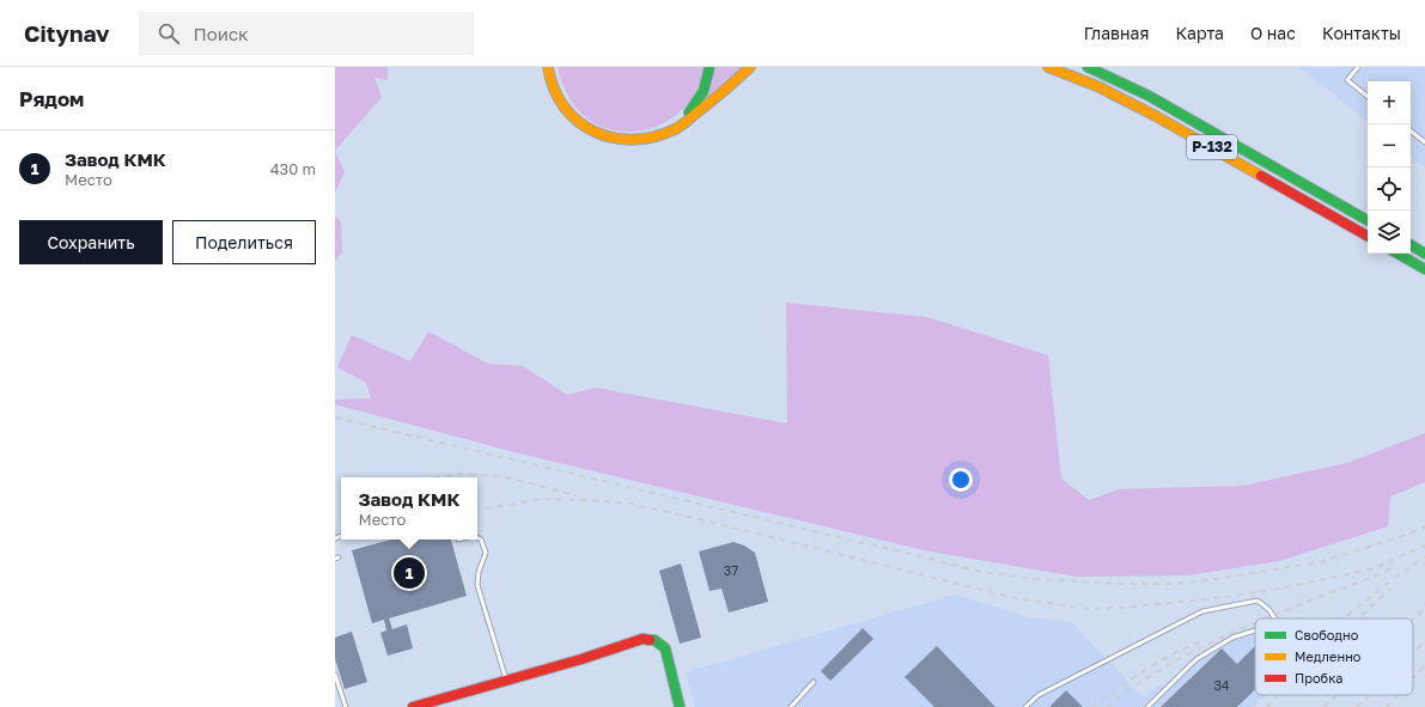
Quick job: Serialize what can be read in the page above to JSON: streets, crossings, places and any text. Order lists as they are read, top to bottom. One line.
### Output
{"streets":{"main road":["Р-132"]},"house_numbers":["37","34"],"legend":["Свободно","Медленно","Пробка"],"page":{"header":"Citynav","search":"Поиск","nav":["Главная","Карта","О нас","Контакты"],"heading":"Рядом","map_buttons":["+","−"],"list":[{"mark":"1","name":"Завод КМК","note":"Место","value":"430 m"}],"buttons":["Сохранить","Поделиться"],"popup":["Завод КМК","Место"],"pins":"1"}}
